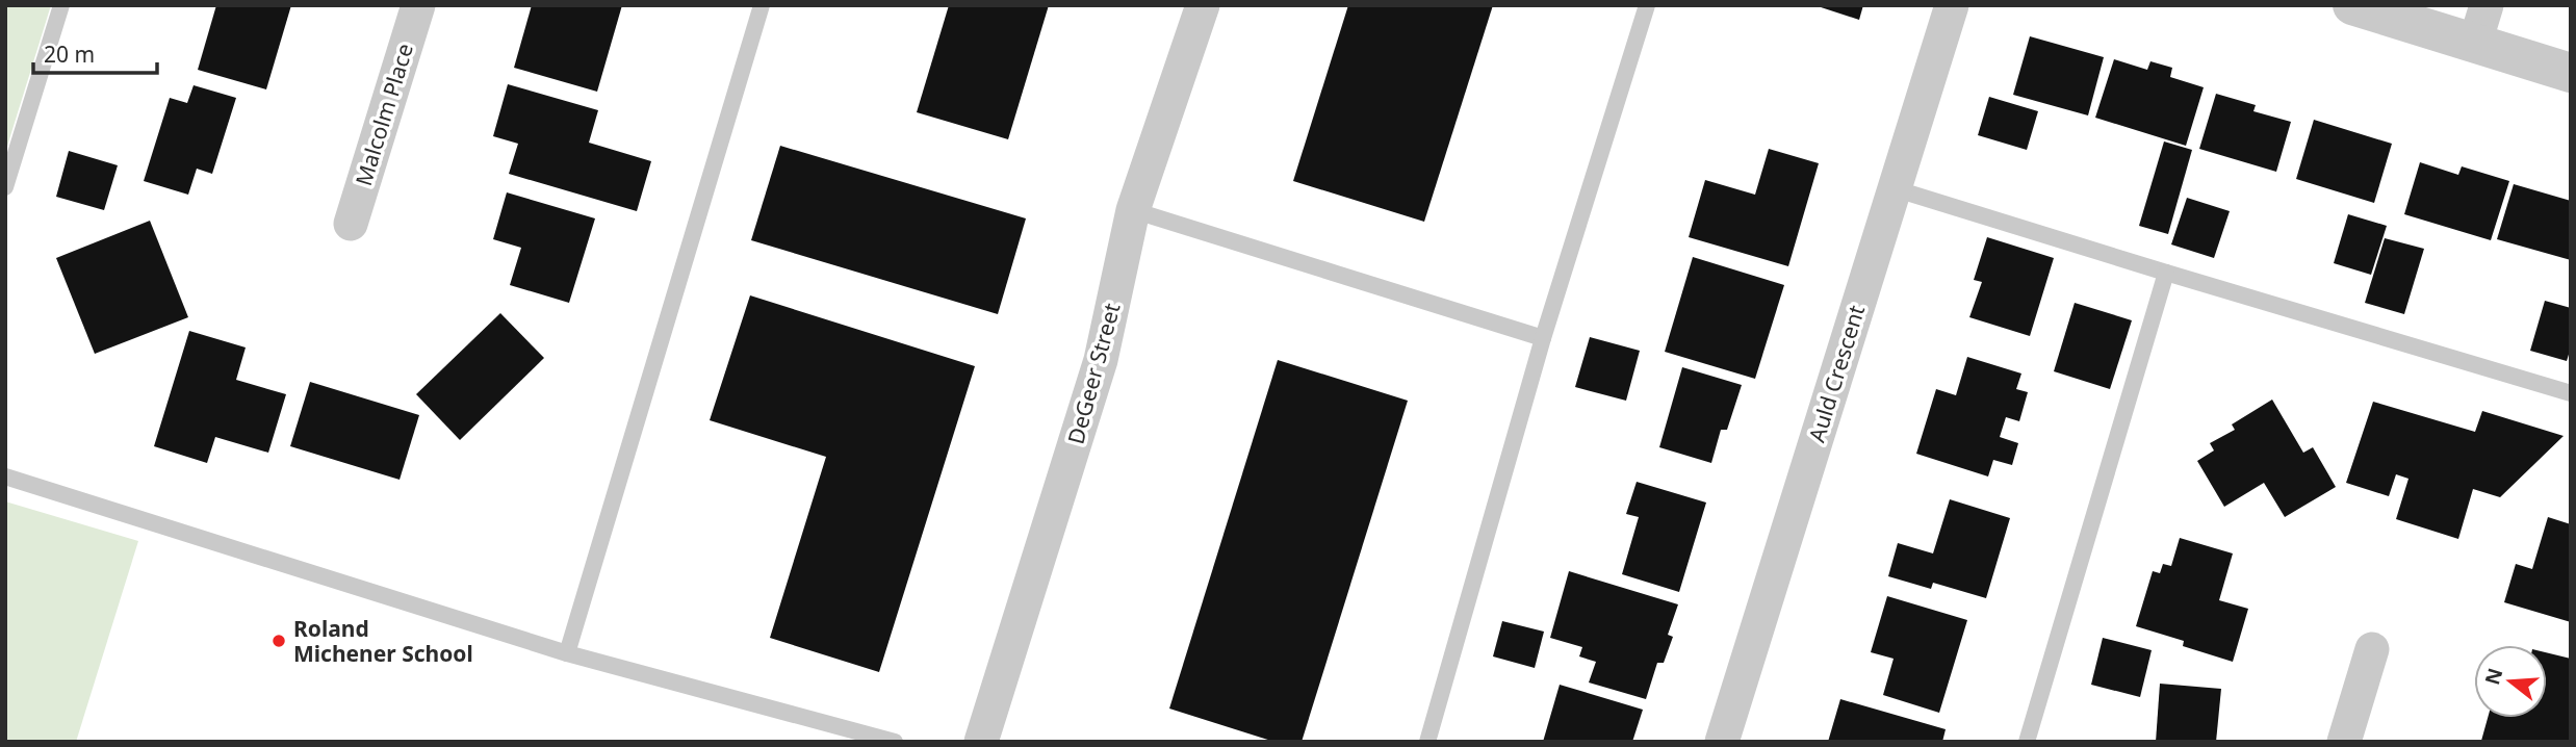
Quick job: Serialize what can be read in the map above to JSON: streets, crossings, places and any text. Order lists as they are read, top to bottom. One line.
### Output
{"streets":{"street":["Malcolm Place","DeGeer Street","Auld Crescent"]},"places":["Roland Michener School"],"scale_bar":"20 m","north":"left"}
